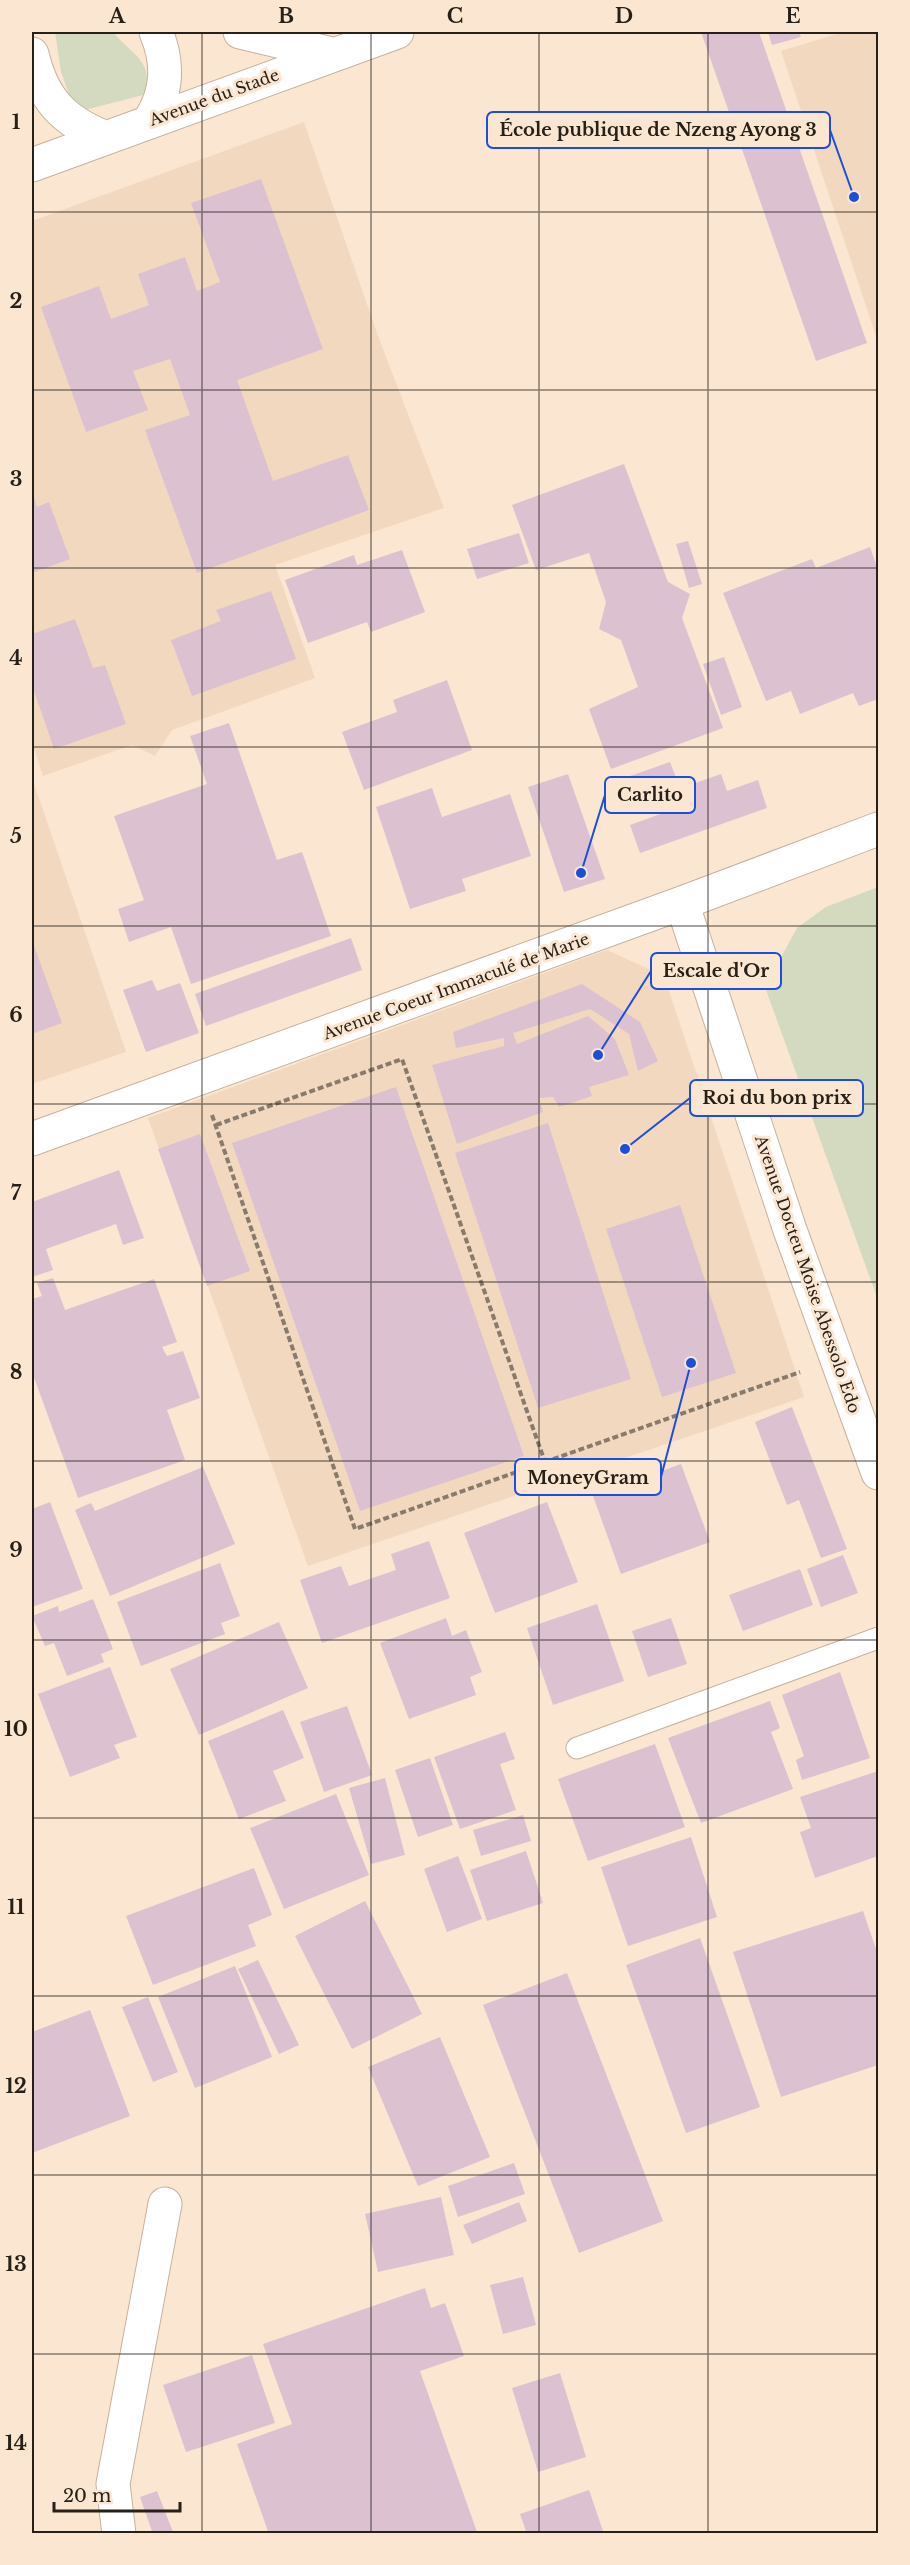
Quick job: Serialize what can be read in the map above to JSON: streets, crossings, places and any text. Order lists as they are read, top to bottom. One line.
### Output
{"streets":{"main road":["Avenue du Stade","Avenue Coeur Immaculé de Marie","Avenue Docteu Moise Abessolo Edo"]},"crossings":[["Avenue Coeur Immaculé de Marie","Avenue Docteu Moise Abessolo Edo"]],"places":["École publique de Nzeng Ayong 3","Carlito","Escale d'Or","Roi du bon prix","MoneyGram"],"scale_bar":"20 m","grid":{"columns":["A","B","C","D","E"],"rows":["1","2","3","4","5","6","7","8","9","10","11","12","13","14"]}}
